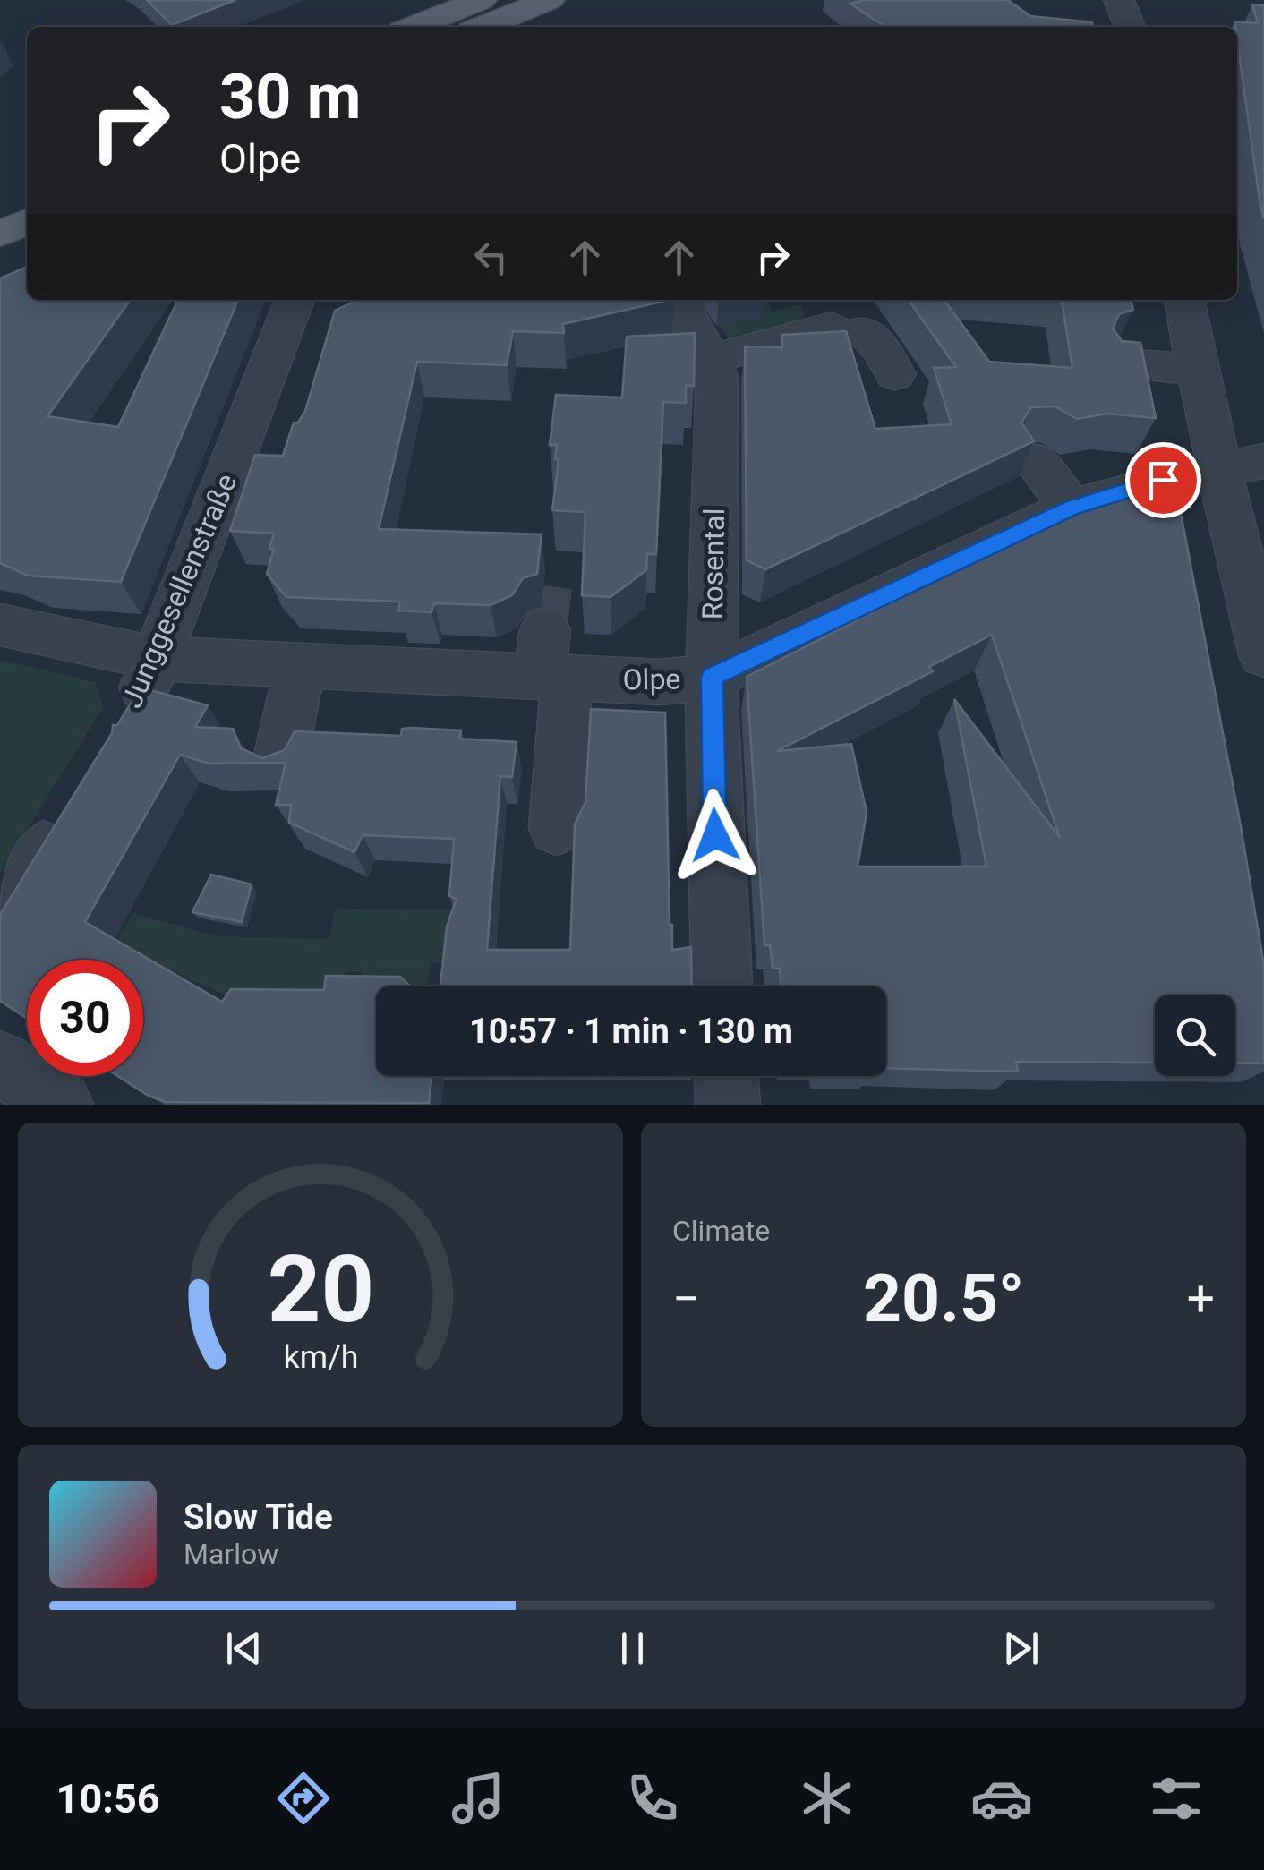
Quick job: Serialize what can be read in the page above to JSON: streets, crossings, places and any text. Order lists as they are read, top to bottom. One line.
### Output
{"streets":{"street":["Rosental","Junggesellenstraße","Olpe"]},"crossings":[["Rosental","Olpe"],["Junggesellenstraße","Olpe"]],"page":{"turn":["30 m","Olpe"],"limit":"30","trip":"10:57 · 1 min · 130 m","tile":"Climate","heat":["−","20.5°","+"],"song":["Slow Tide","Marlow"],"tabs":"10:56","gauge":["20","km/h"]}}
